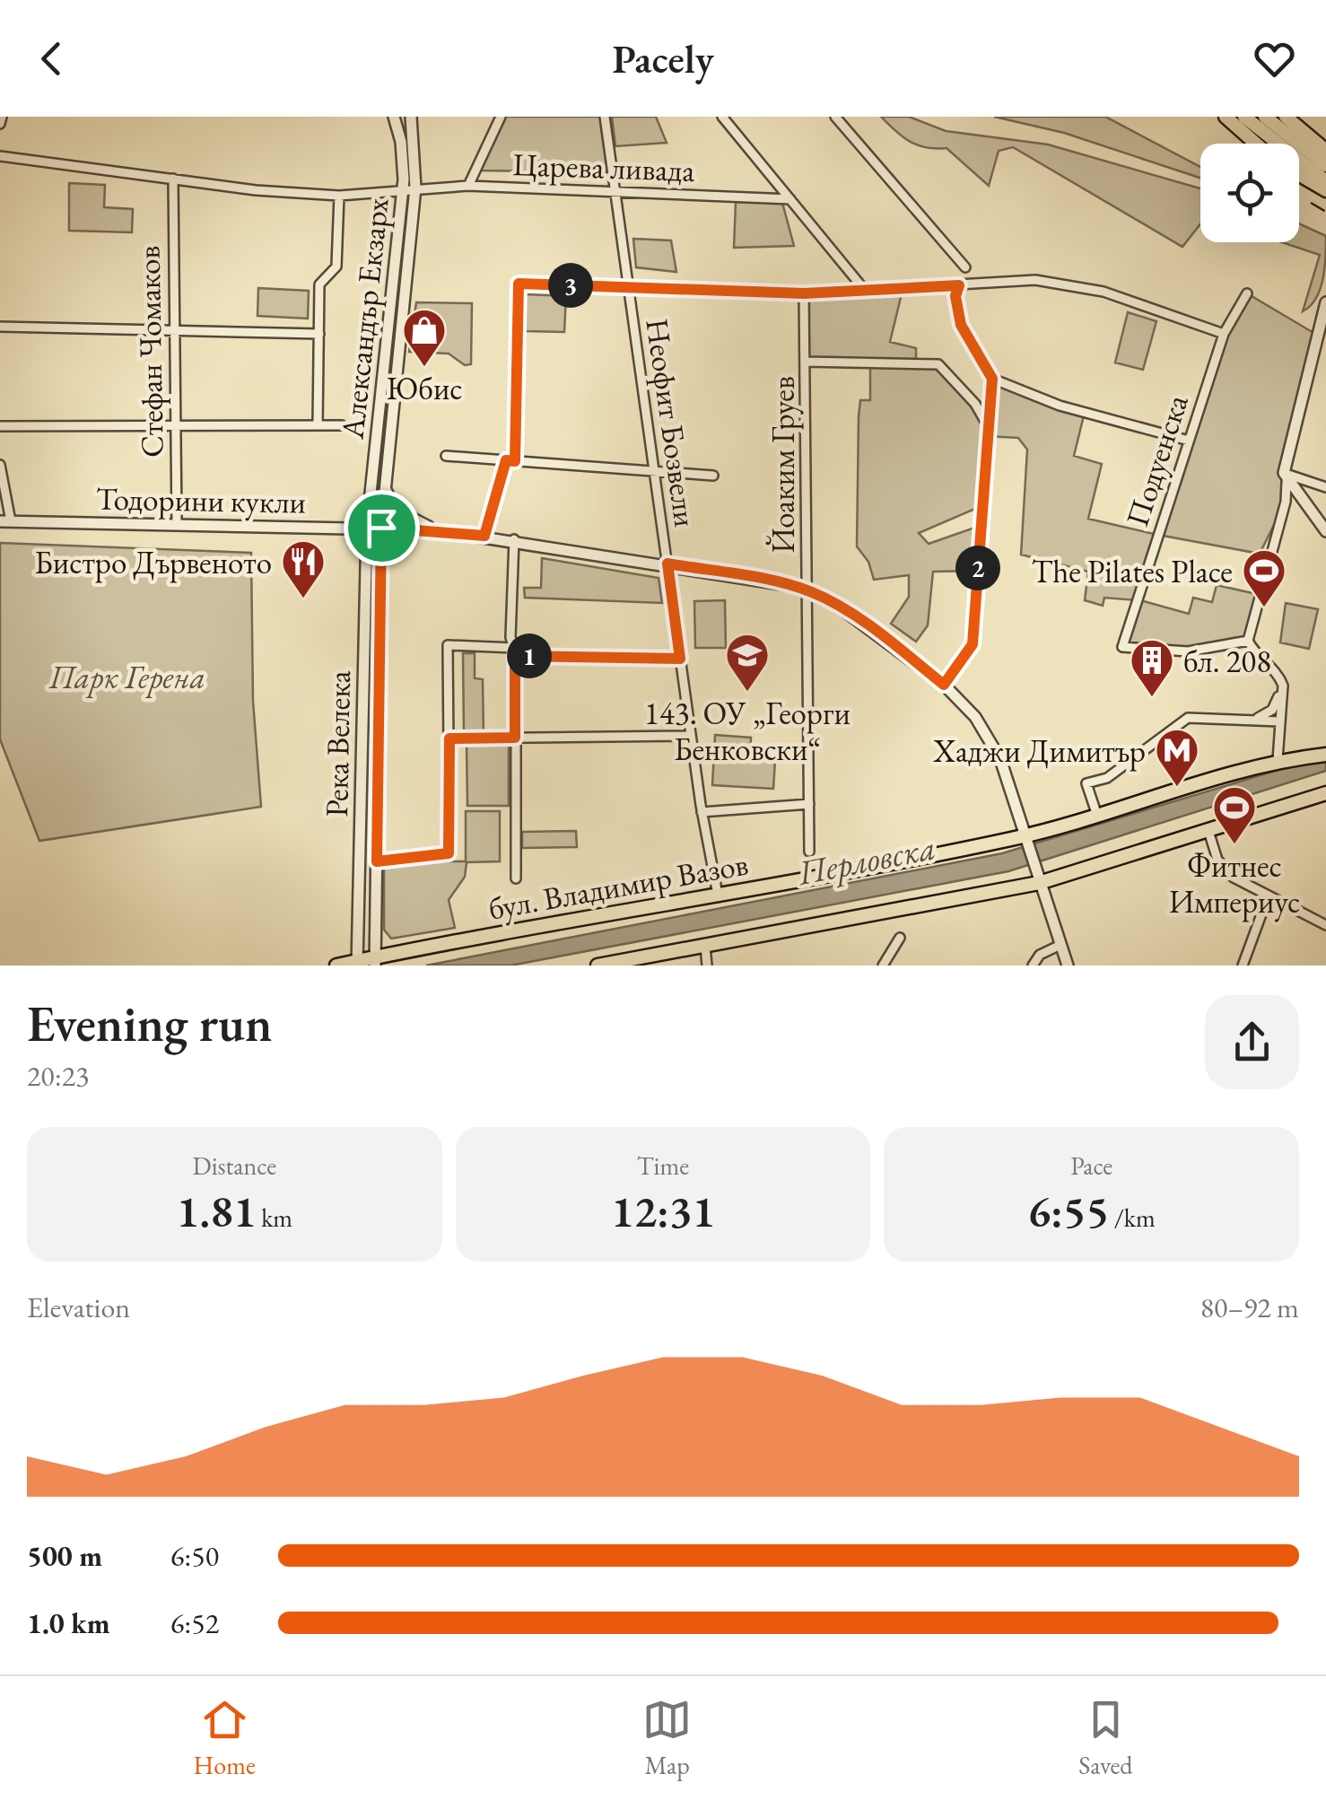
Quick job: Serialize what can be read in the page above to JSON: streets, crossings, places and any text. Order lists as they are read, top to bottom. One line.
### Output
{"streets":{"main road":["бул. Владимир Вазов"],"street":["Царева ливада","Александър Екзарх","Стефан Чомаков","Неофит Бозвели","Подуенска","Йоаким Груев","Тодорини кукли","Река Велека"]},"crossings":[["Царева ливада","Александър Екзарх"],["Царева ливада","Стефан Чомаков"],["Царева ливада","Неофит Бозвели"],["Александър Екзарх","Тодорини кукли"],["Александър Екзарх","Река Велека"],["Стефан Чомаков","Тодорини кукли"],["Неофит Бозвели","Тодорини кукли"],["Неофит Бозвели","бул. Владимир Вазов"],["Йоаким Груев","Тодорини кукли"],["Тодорини кукли","Река Велека"],["Тодорини кукли","бул. Владимир Вазов"],["Река Велека","бул. Владимир Вазов"]],"water":["Перловска"],"parks":["Парк Герена"],"places":{"shop":["Юбис"],"restaurant":["Бистро Дървеното"],"sports":["The Pilates Place","Фитнес Империус"],"school or university":["143. ОУ „Георги Бенковски“"],"building":["бл. 208"],"metro station":["Хаджи Димитър"]},"page":{"header":"Pacely","pins":["3","2","1"],"heading":["Evening run","20:23"],"stats":[["Distance","1.81 km"],["Time","12:31"],["Pace","6:55 /km"]],"chart":["Elevation","80–92 m"],"list":[{"name":"500 m","note":"6:50"},{"name":"1.0 km","note":"6:52"}],"tabs":["Home","Map","Saved"]}}
